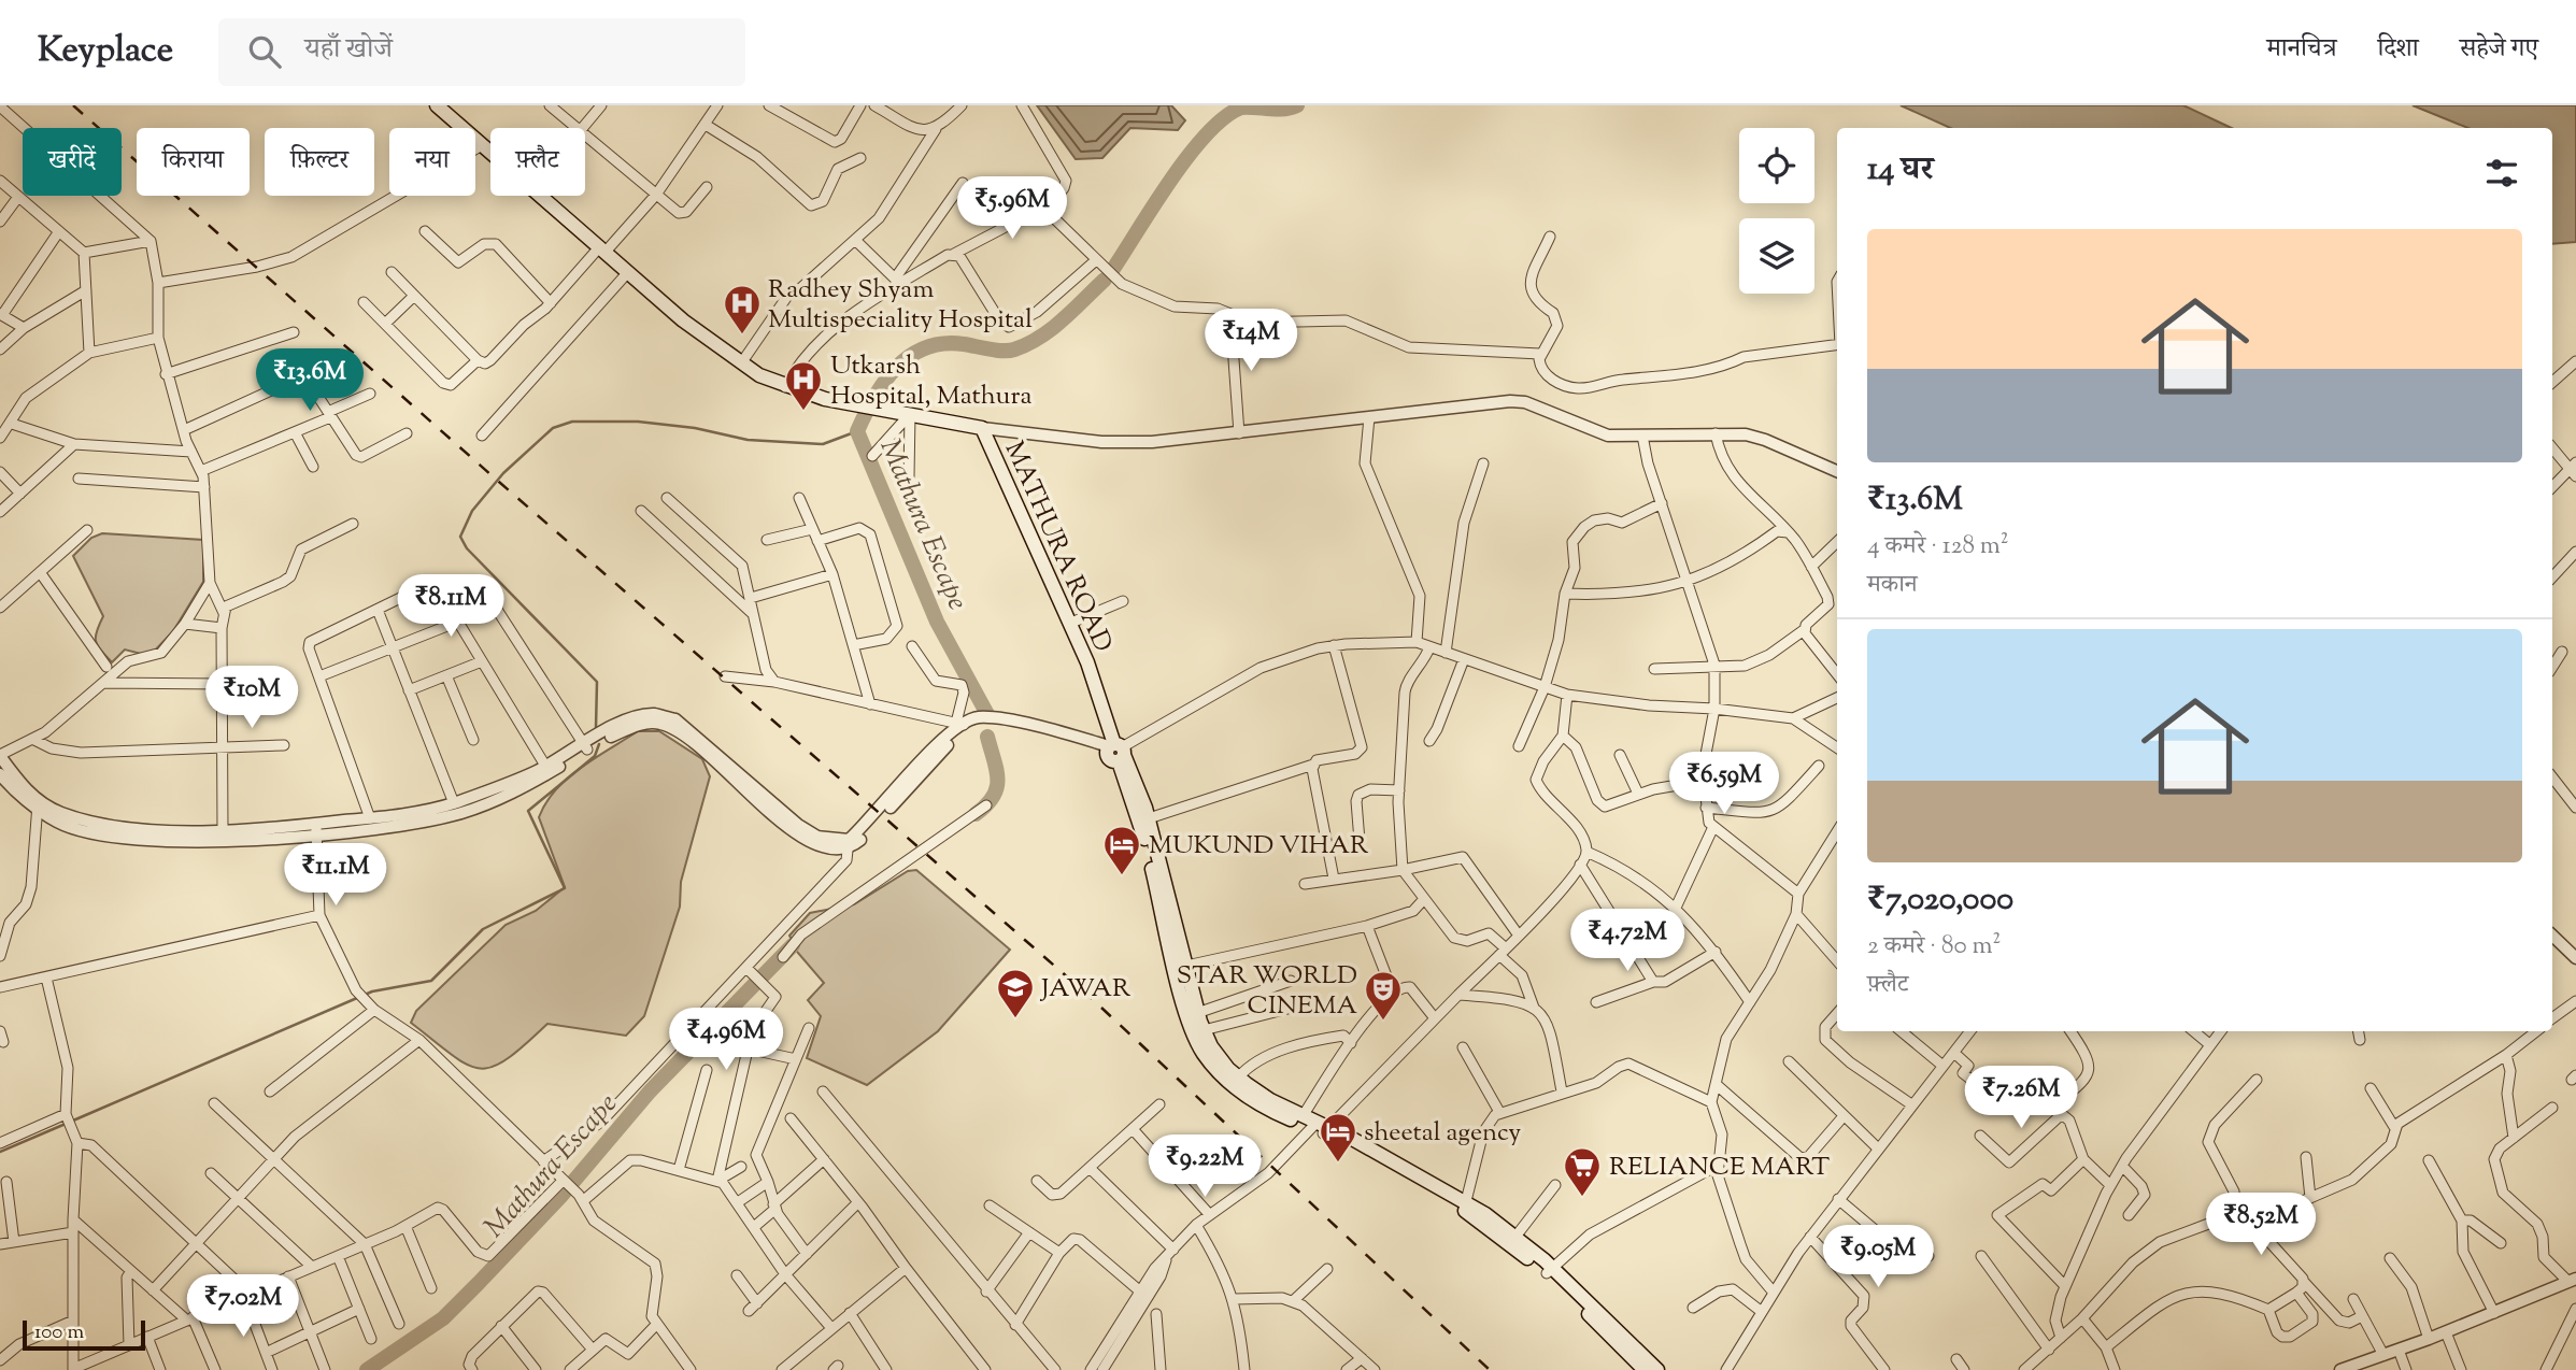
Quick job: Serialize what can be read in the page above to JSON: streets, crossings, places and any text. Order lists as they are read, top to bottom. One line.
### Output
{"streets":{"main road":["MATHURA ROAD"]},"water":["Mathura Escape"],"places":{"hospital":["Radhey Shyam Multispeciality Hospital","Utkarsh Hospital, Mathura"],"hotel":["MUKUND VIHAR","sheetal agency"],"school or university":["JAWAR"],"theatre":["STAR WORLD CINEMA"],"supermarket":["RELIANCE MART"]},"scale_bar":"100 m","page":{"header":"Keyplace","search":"यहाँ खोजें","nav":["मानचित्र","दिशा","सहेजे गए"],"chip":["खरीदें","किराया","फ़िल्टर","नया","फ़्लैट"],"heading":"14 घर","price":["₹5.96M","₹14M","₹13.6M","₹8.11M","₹10M","₹6.59M","₹11.1M","₹4.72M","₹4.96M","₹7.26M","₹9.22M","₹8.52M","₹9.05M","₹7.02M"],"list":[{"name":"₹13.6M","note":"4 कमरे · 128 m² · मकान"},{"name":"₹7,020,000","note":"2 कमरे · 80 m² · फ़्लैट"}],"scale":"100 m"}}
